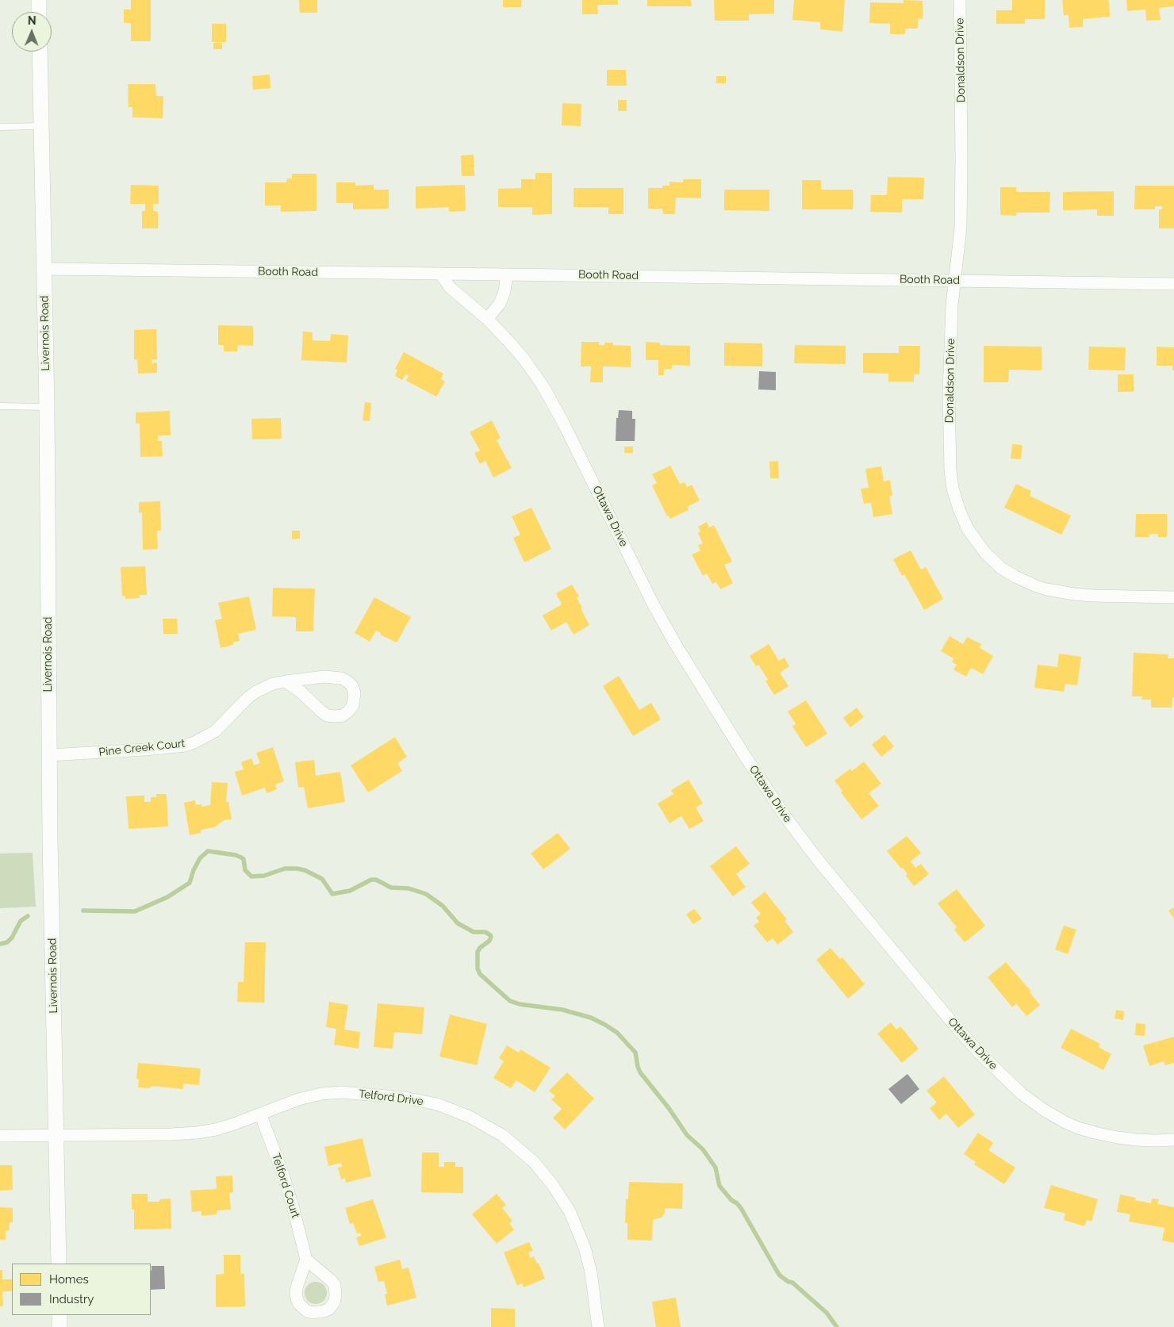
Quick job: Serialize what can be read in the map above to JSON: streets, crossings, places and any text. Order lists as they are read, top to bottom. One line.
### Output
{"streets":{"street":["Donaldson Drive","Booth Road","Livernois Road","Ottawa Drive","Pine Creek Court","Telford Drive","Telford Court"]},"crossings":[["Donaldson Drive","Booth Road"],["Booth Road","Livernois Road"],["Booth Road","Ottawa Drive"],["Livernois Road","Pine Creek Court"],["Livernois Road","Telford Drive"],["Telford Drive","Telford Court"]],"legend":["Homes","Industry"],"north":"top"}
